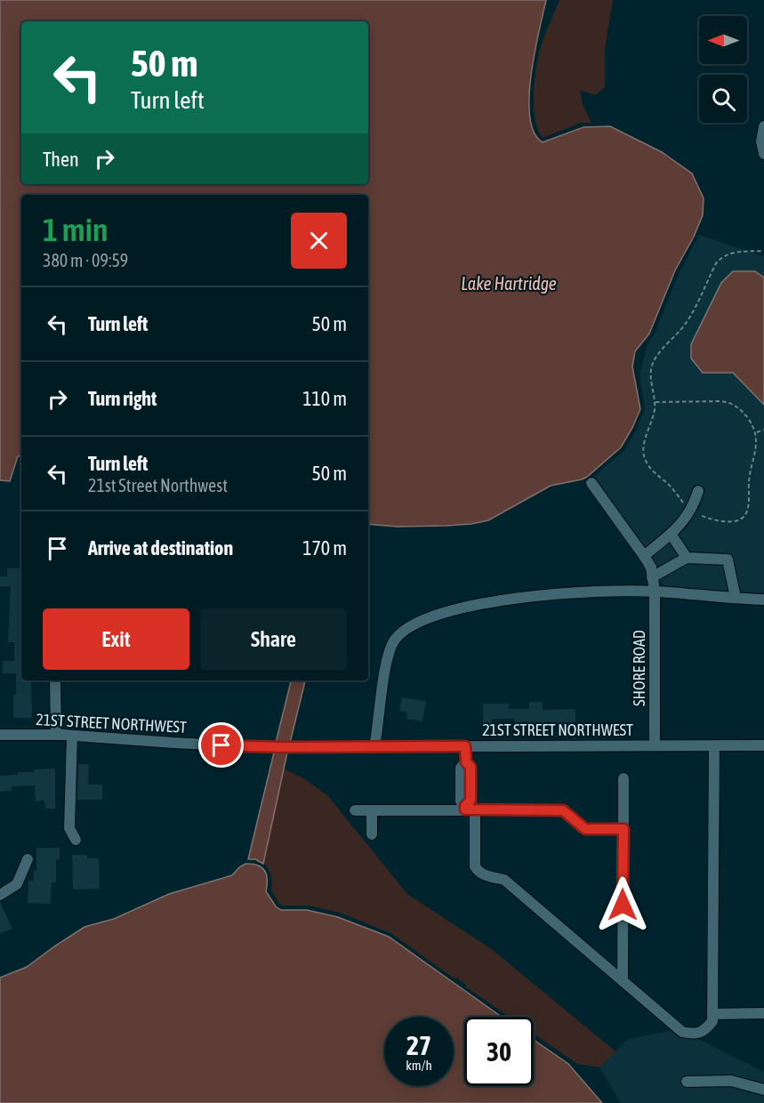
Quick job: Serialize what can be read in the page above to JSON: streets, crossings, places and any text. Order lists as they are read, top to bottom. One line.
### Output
{"streets":{"street":["SHORE ROAD","21ST STREET NORTHWEST"]},"crossings":[["SHORE ROAD","21ST STREET NORTHWEST"]],"water":["Lake Hartridge"],"north":"left","page":{"turn":["50 m","Turn left"],"then":"Then","heading":["1 min","380 m · 09:59"],"list":[{"name":"Turn left","value":"50 m"},{"name":"Turn right","value":"110 m"},{"name":"Turn left","note":"21st Street Northwest","value":"50 m"},{"name":"Arrive at destination","value":"170 m"}],"buttons":["Exit","Share"],"speed":"27 km/h","limit":"30"}}
